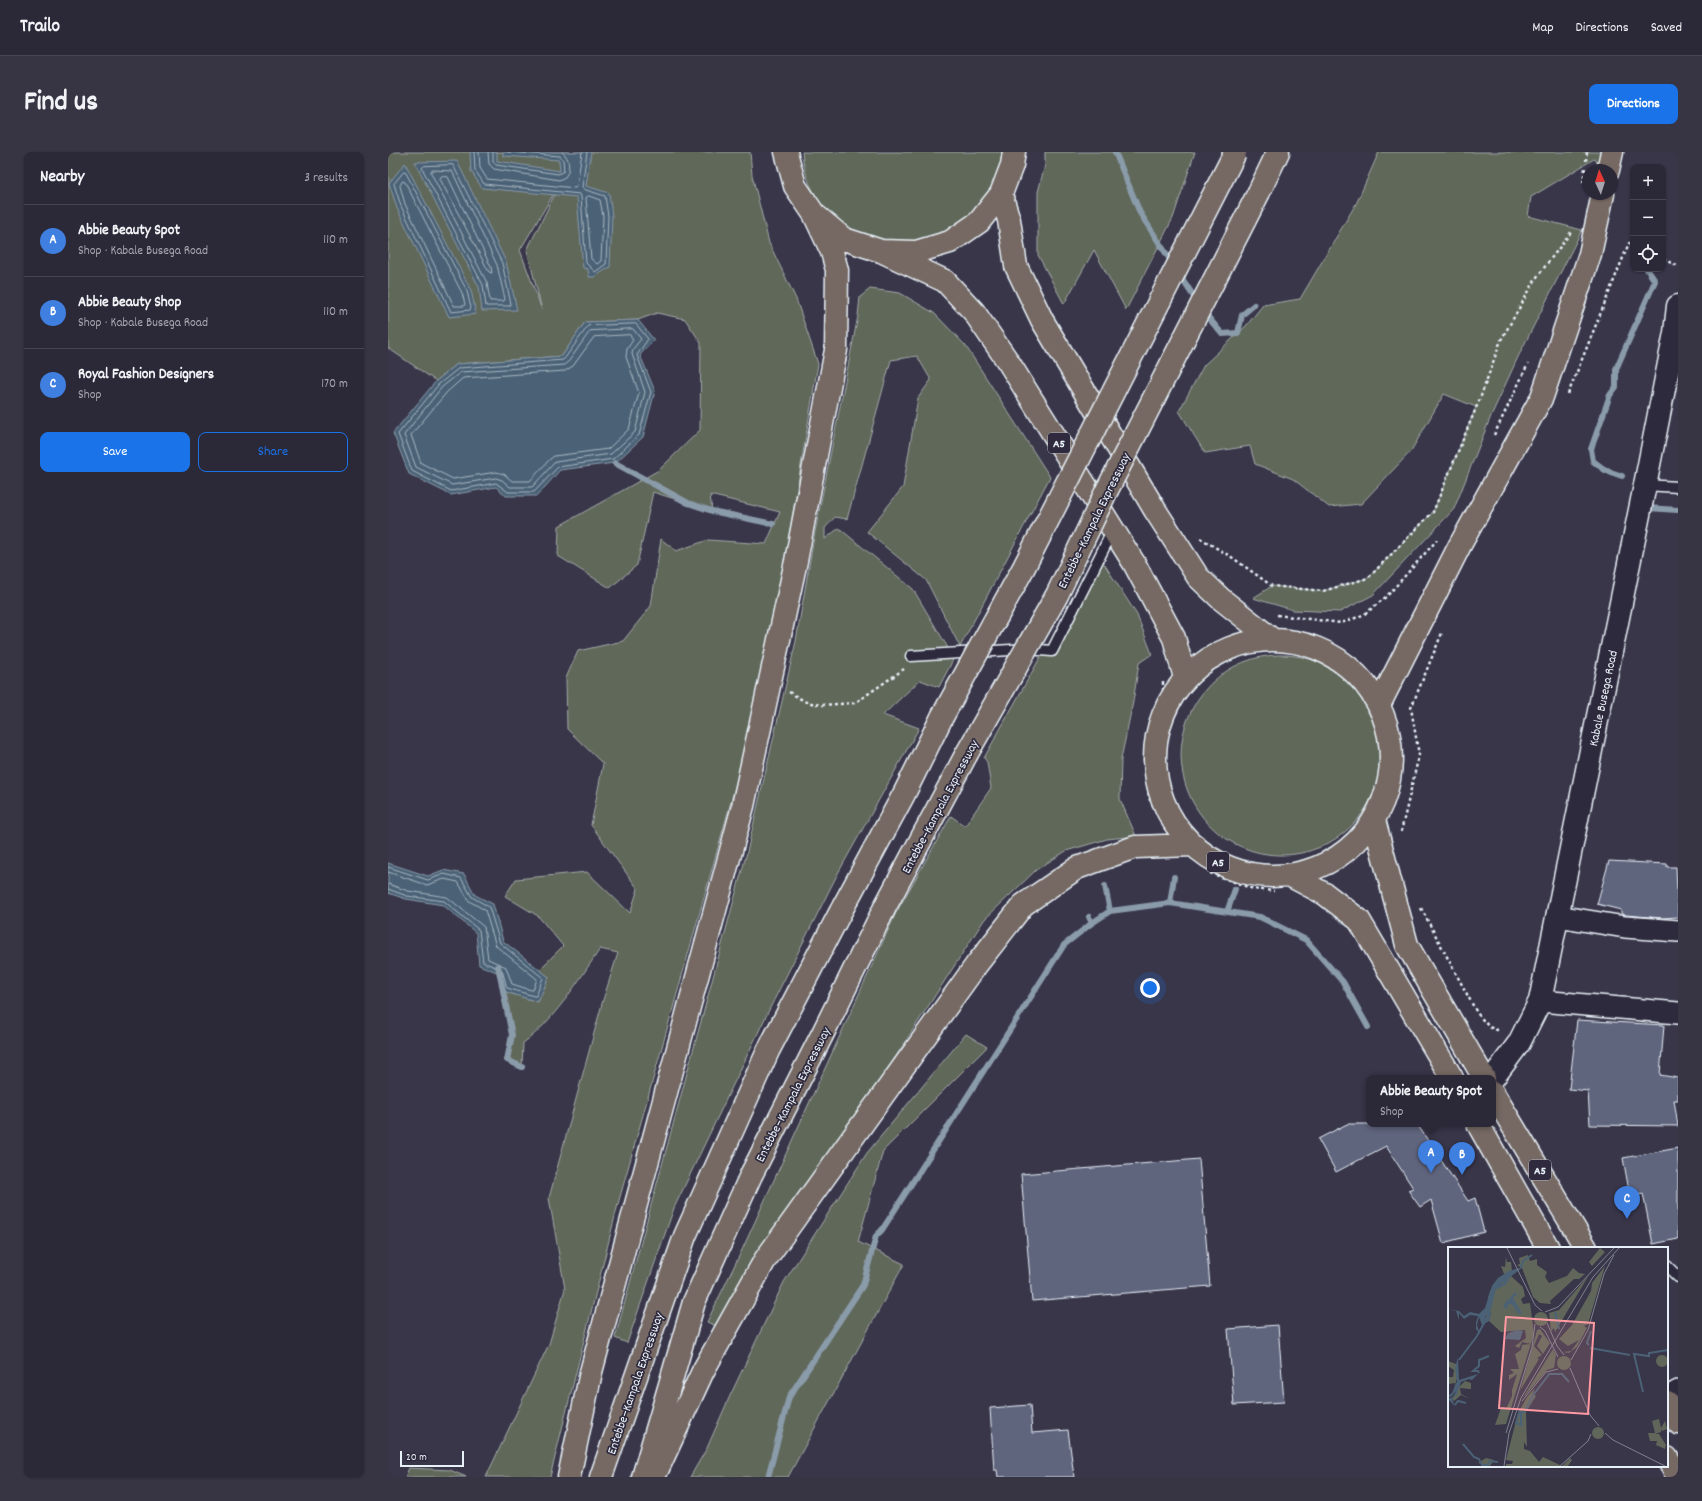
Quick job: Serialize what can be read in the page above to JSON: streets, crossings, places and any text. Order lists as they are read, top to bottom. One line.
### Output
{"streets":{"highway":["A5","Entebbe–Kampala Expressway"],"street":["Kabale Busega Road"]},"scale_bar":"20 m","north":"top","page":{"header":"Trailo","nav":["Map","Directions","Saved"],"title":"Find us","buttons":["Directions",["Save","Share"]],"heading":["Nearby","3 results"],"map_buttons":["+","−"],"list":[{"mark":"A","name":"Abbie Beauty Spot","note":"Shop · Kabale Busega Road","value":"110 m"},{"mark":"B","name":"Abbie Beauty Shop","note":"Shop · Kabale Busega Road","value":"110 m"},{"mark":"C","name":"Royal Fashion Designers","note":"Shop","value":"170 m"}],"popup":["Abbie Beauty Spot","Shop"],"pins":["A","B","C"],"scale":"20 m"}}
